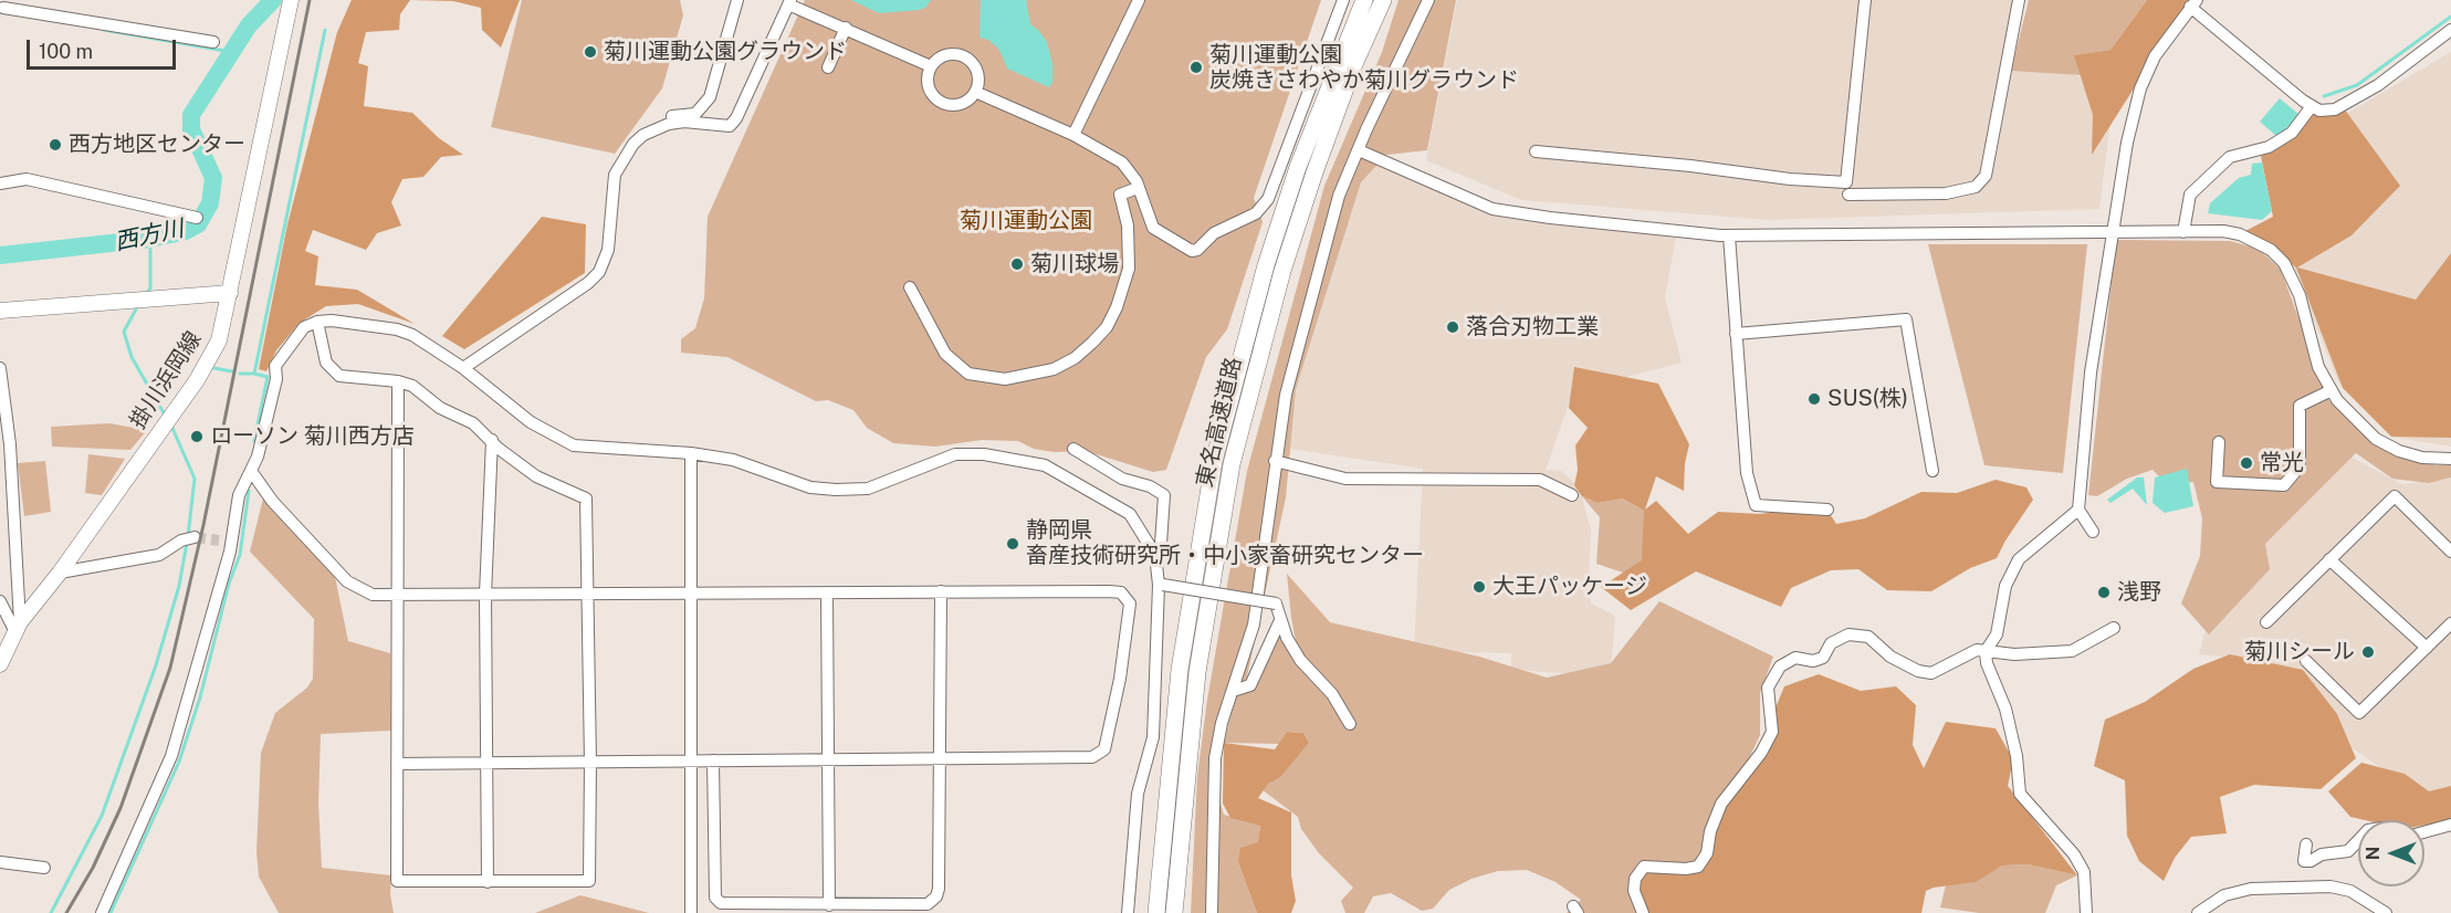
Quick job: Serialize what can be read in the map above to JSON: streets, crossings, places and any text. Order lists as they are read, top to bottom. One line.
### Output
{"streets":{"highway":["東名高速道路"],"main road":["掛川浜岡線"]},"water":["西方川"],"parks":["菊川運動公園"],"places":["菊川運動公園グラウンド","菊川運動公園 炭焼きさわやか菊川グラウンド","西方地区センター","菊川球場","落合刃物工業","SUS(株)","ローソン 菊川西方店","常光","静岡県 畜産技術研究所・中小家畜研究センター","大王パッケージ","浅野","菊川シール"],"scale_bar":"100 m","north":"left"}
